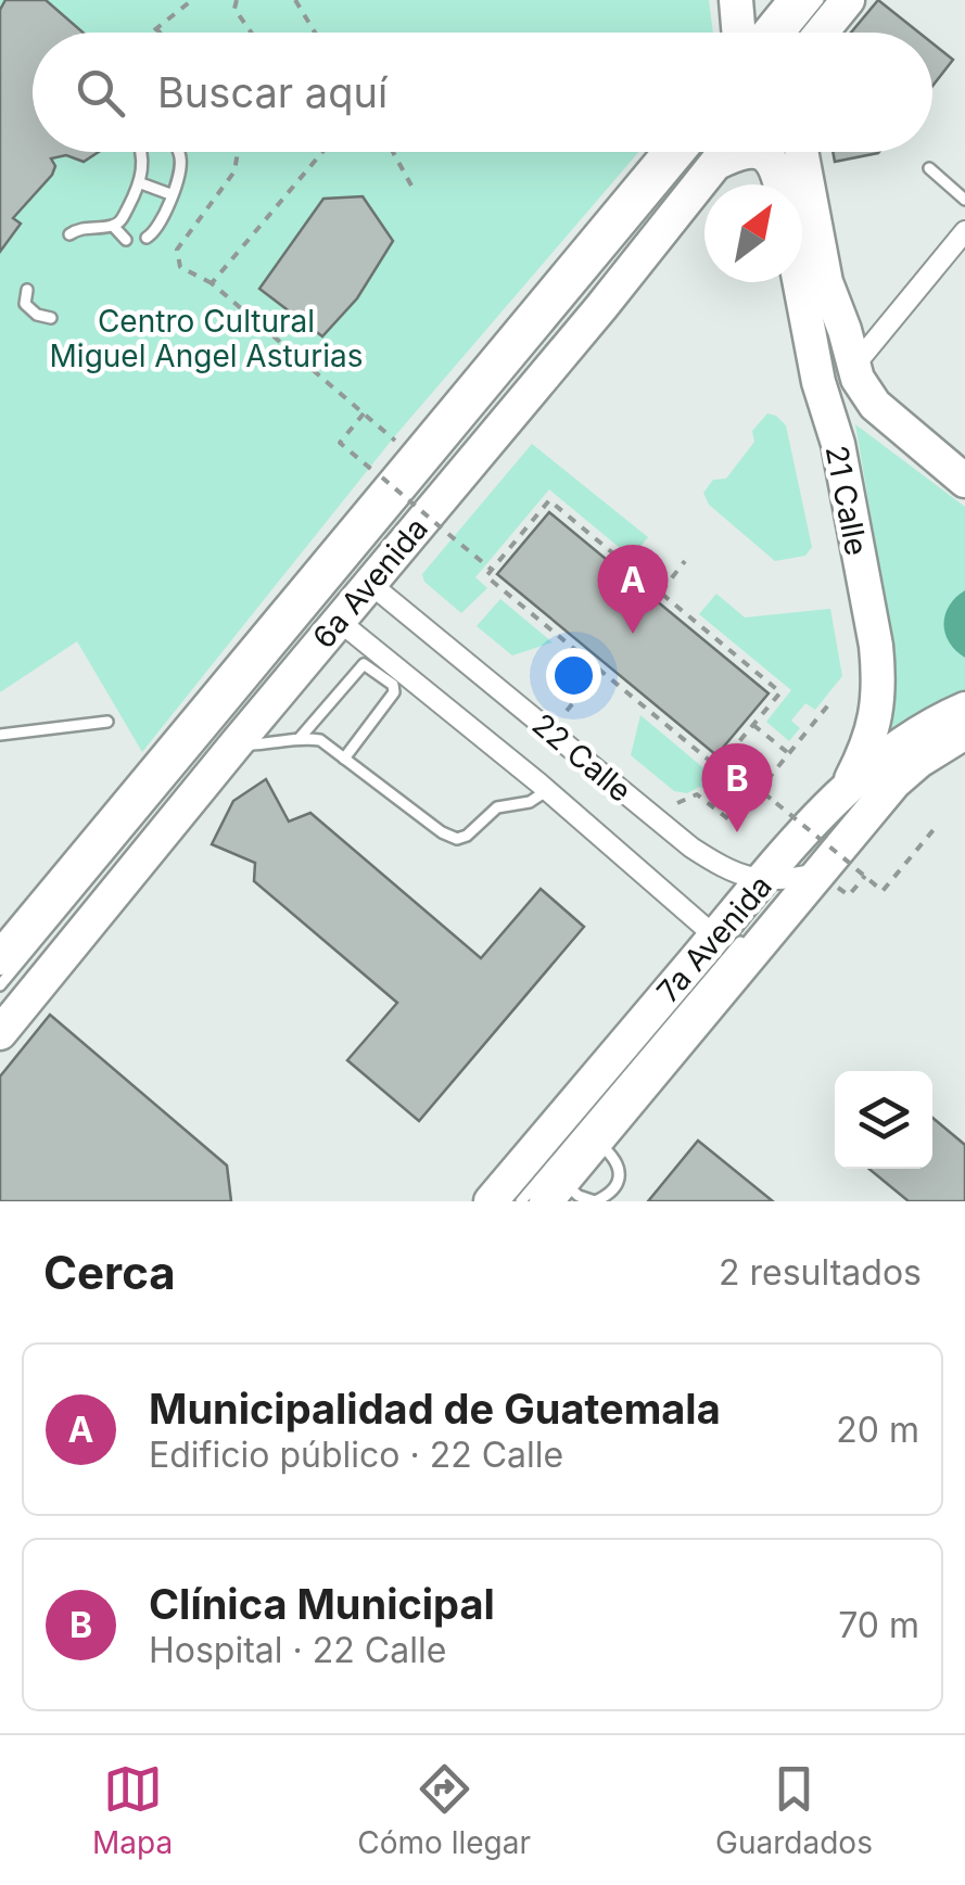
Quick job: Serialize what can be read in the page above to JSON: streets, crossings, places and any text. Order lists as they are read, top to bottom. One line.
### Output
{"streets":{"main road":["21 Calle","6a Avenida","7a Avenida"],"street":["22 Calle"]},"crossings":[["21 Calle","7a Avenida"],["6a Avenida","22 Calle"],["22 Calle","7a Avenida"]],"parks":["Centro Cultural Miguel Angel Asturias"],"north":"top right","page":{"search":"Buscar aquí","pins":["A","B"],"heading":["Cerca","2 resultados"],"list":[{"mark":"A","name":"Municipalidad de Guatemala","note":"Edificio público · 22 Calle","value":"20 m"},{"mark":"B","name":"Clínica Municipal","note":"Hospital · 22 Calle","value":"70 m"}],"nav":["Mapa","Cómo llegar","Guardados"]}}
